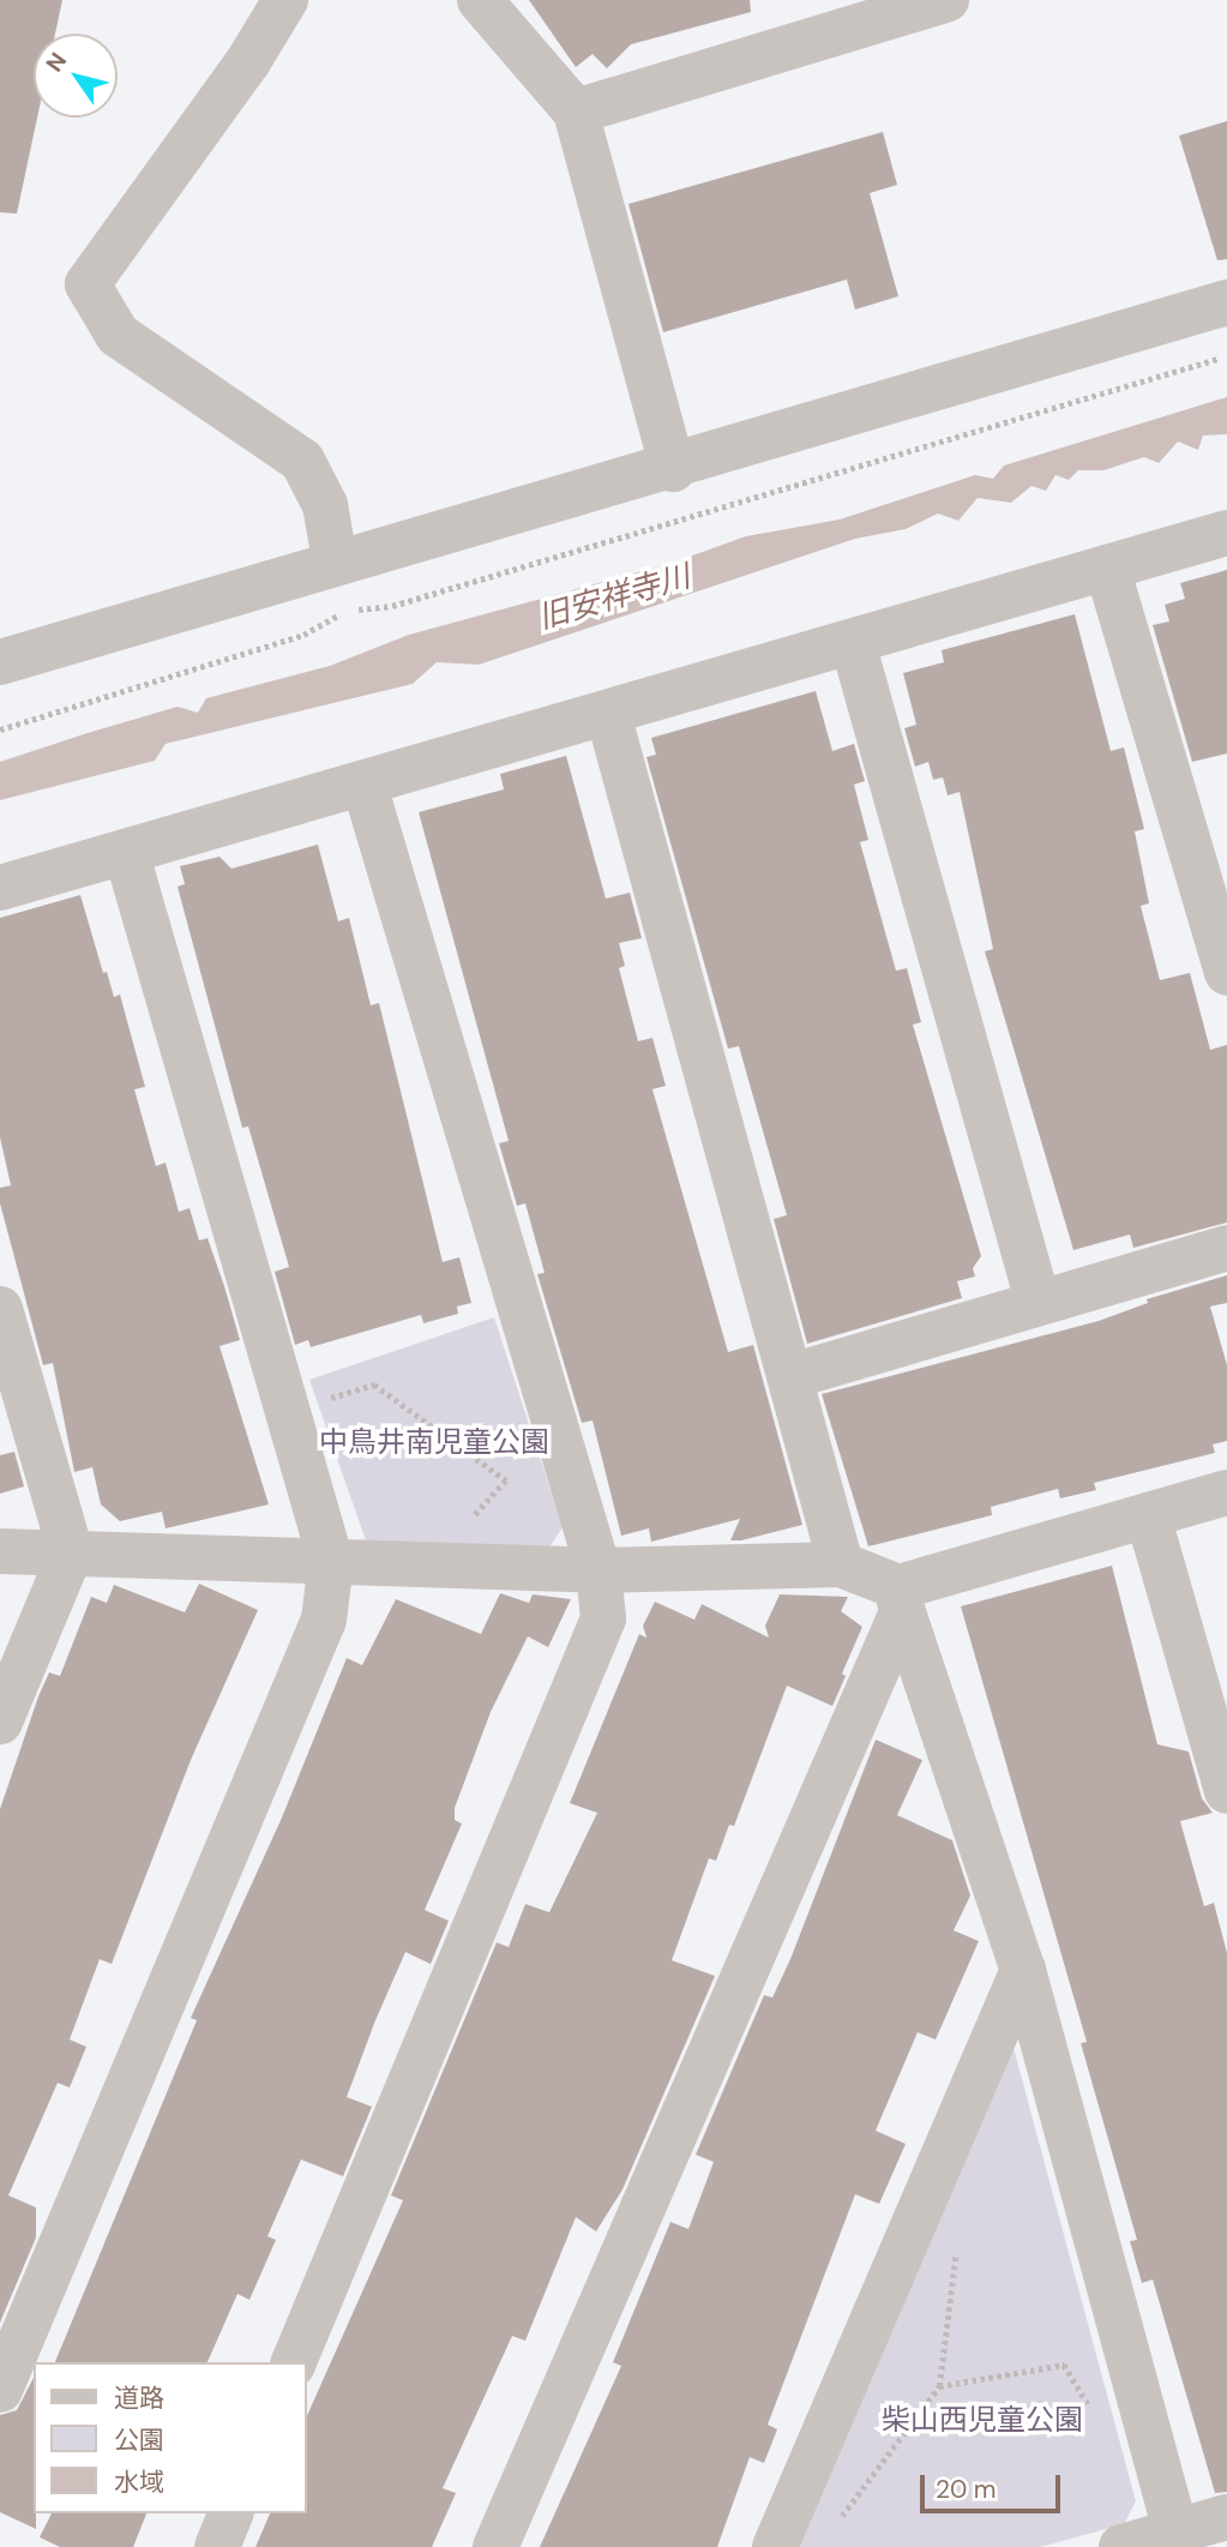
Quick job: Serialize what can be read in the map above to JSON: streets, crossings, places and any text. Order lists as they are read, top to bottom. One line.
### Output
{"water":["旧安祥寺川"],"parks":["中鳥井南児童公園","柴山西児童公園"],"legend":["道路","公園","水域"],"scale_bar":"20 m","north":"top left"}
